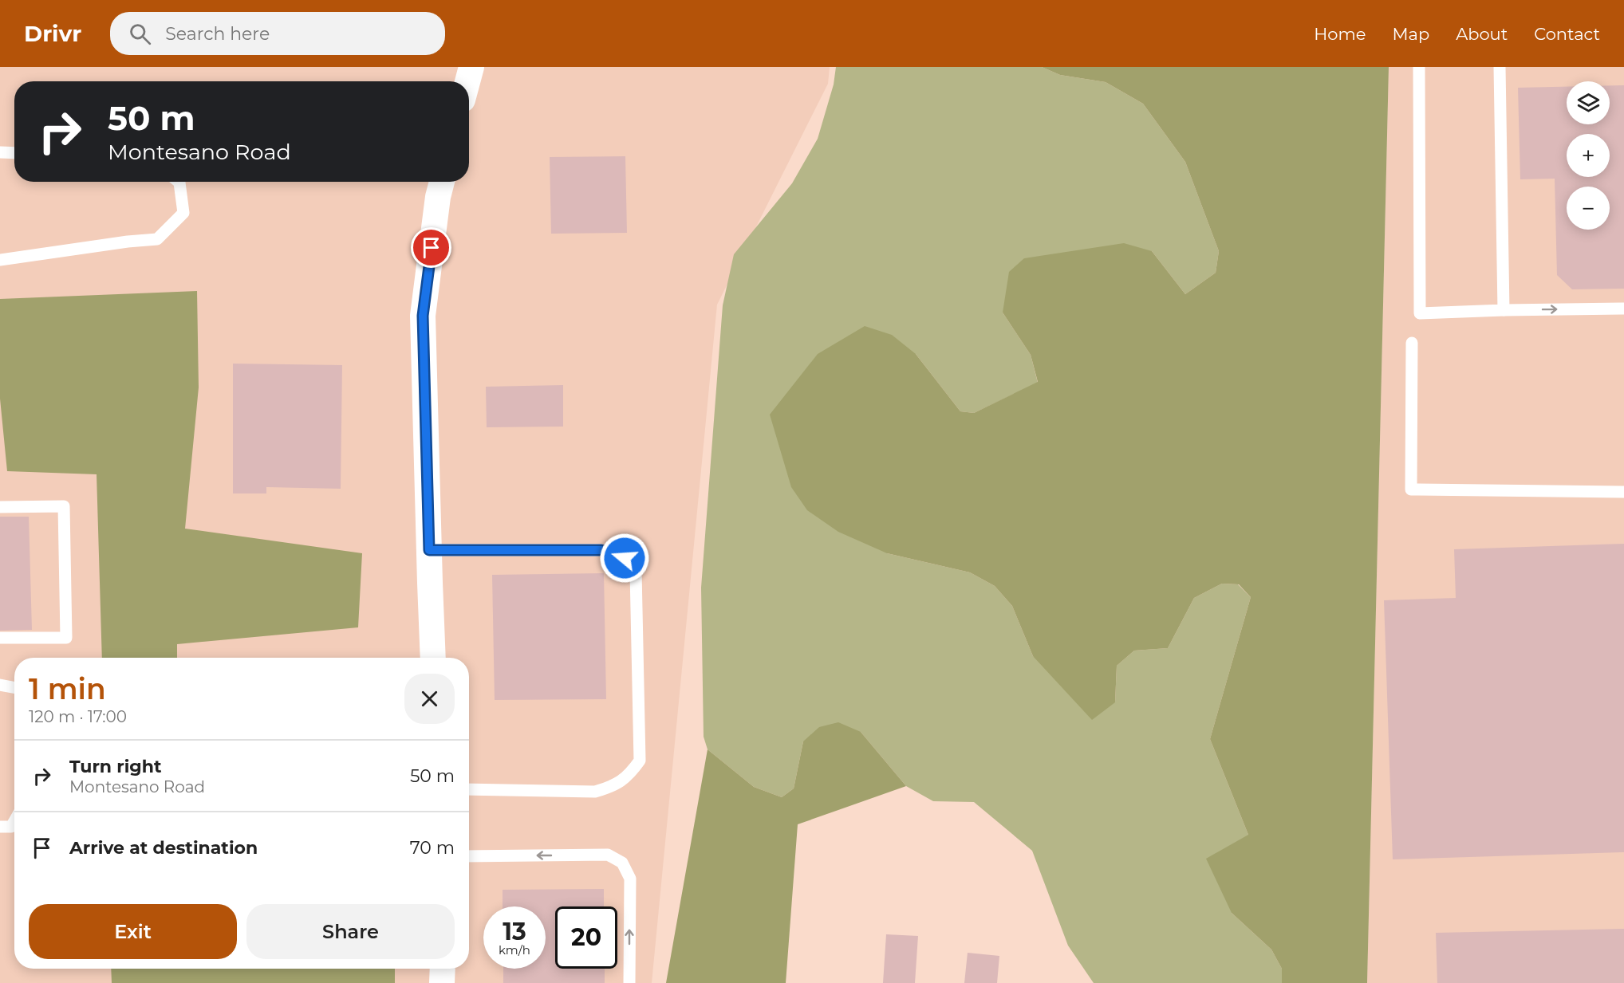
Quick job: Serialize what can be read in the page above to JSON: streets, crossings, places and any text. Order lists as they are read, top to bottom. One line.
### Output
{"page":{"header":"Drivr","search":"Search here","nav":["Home","Map","About","Contact"],"map_buttons":["+","−"],"turn":["50 m","Montesano Road"],"heading":["1 min","120 m · 17:00"],"list":[{"name":"Turn right","note":"Montesano Road","value":"50 m"},{"name":"Arrive at destination","value":"70 m"}],"buttons":["Exit","Share"],"speed":"13 km/h","limit":"20"}}
